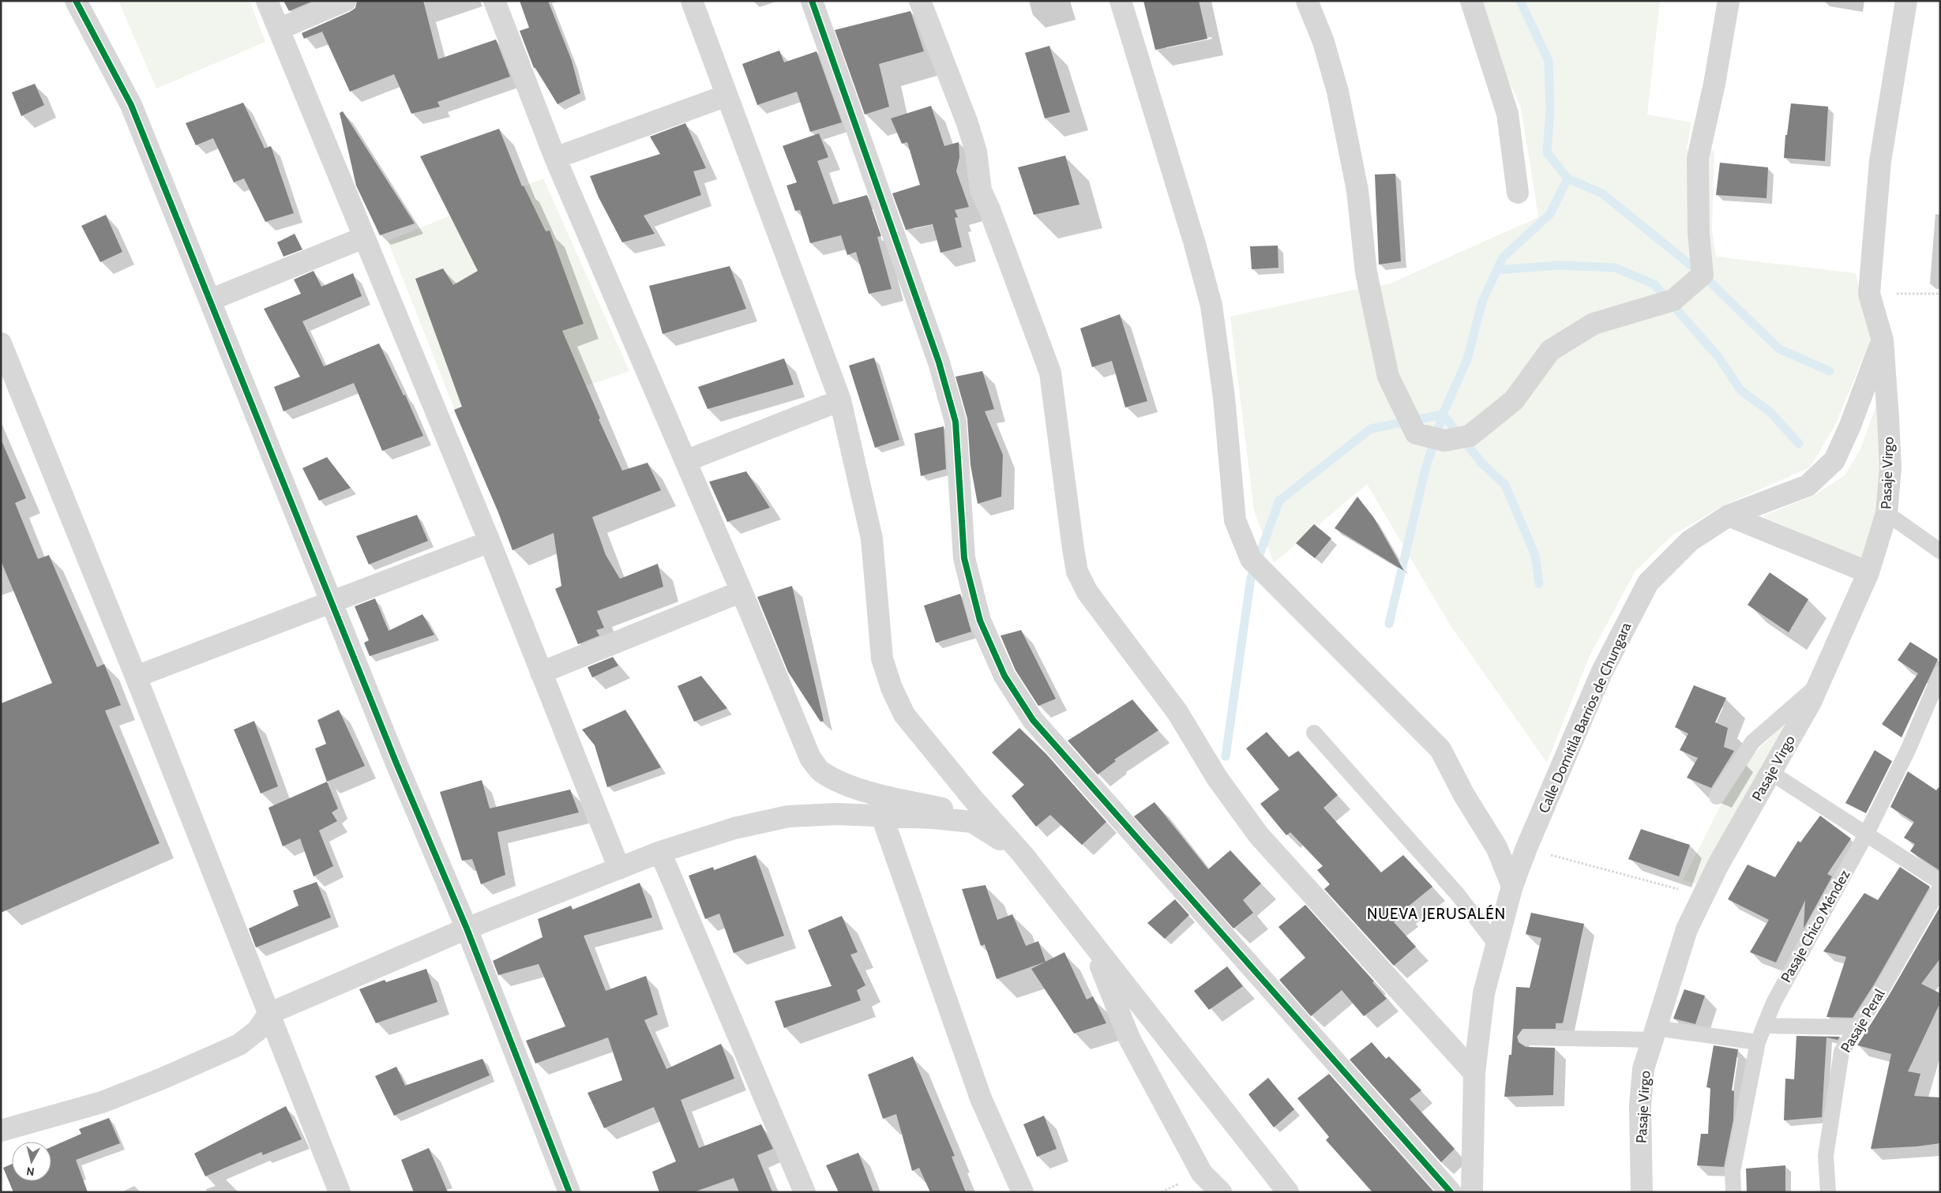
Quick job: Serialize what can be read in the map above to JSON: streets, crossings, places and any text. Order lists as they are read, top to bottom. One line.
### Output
{"streets":{"street":["Pasaje Virgo","Calle Domitila Barrios de Chungara"],"lane":["Pasaje Chico Méndez","Pasaje Peral"]},"crossings":[["Pasaje Virgo","Calle Domitila Barrios de Chungara"]],"districts":["NUEVA JERUSALÉN"],"north":"bottom"}
